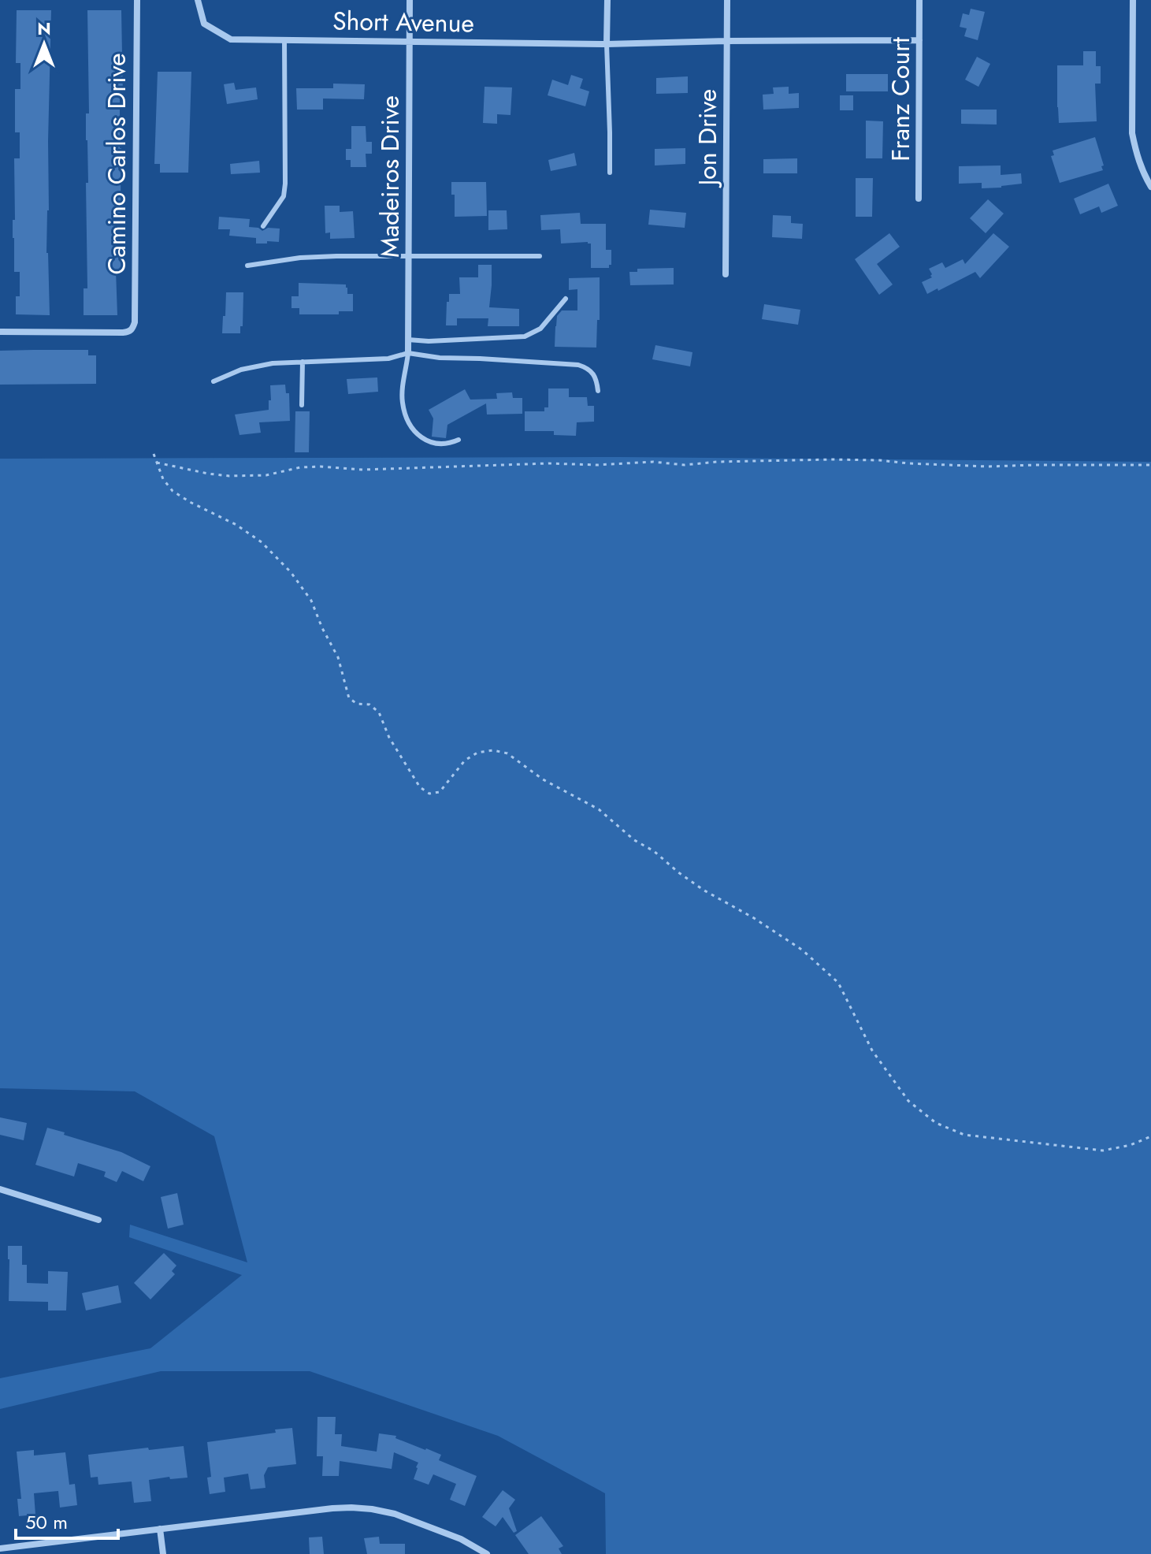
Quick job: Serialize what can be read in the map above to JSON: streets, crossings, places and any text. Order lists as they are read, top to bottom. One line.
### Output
{"streets":{"street":["Short Avenue","Franz Court","Jon Drive","Camino Carlos Drive","Madeiros Drive"]},"crossings":[["Short Avenue","Franz Court"],["Short Avenue","Jon Drive"],["Short Avenue","Madeiros Drive"]],"scale_bar":"50 m","north":"top"}
